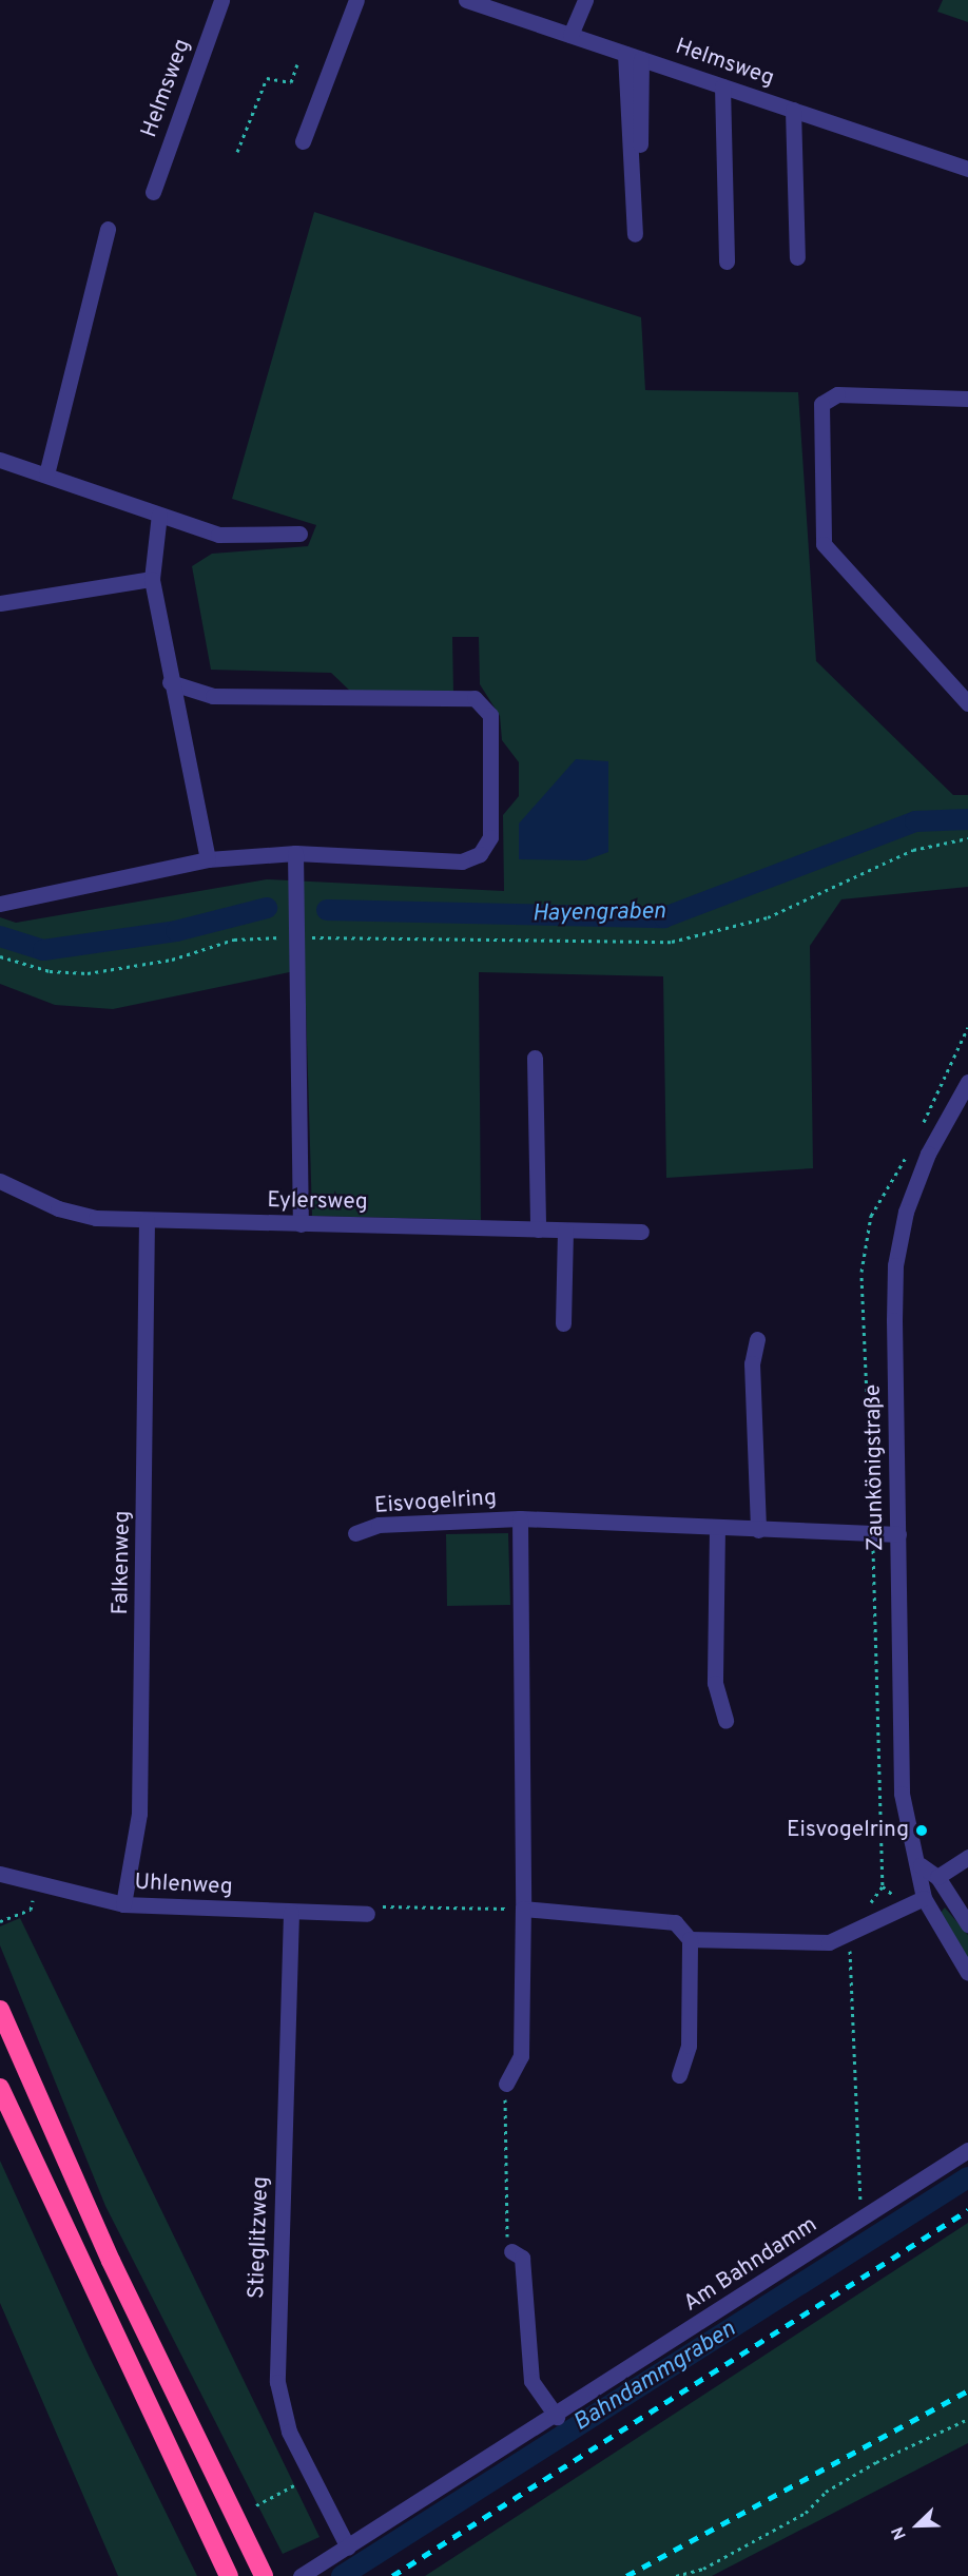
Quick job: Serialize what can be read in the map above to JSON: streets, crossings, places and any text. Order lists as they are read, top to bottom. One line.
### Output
{"streets":{"street":["Helmsweg","Eylersweg","Zaunkönigstraße","Eisvogelring","Falkenweg","Uhlenweg","Stieglitzweg","Am Bahndamm"]},"crossings":[["Eylersweg","Falkenweg"],["Zaunkönigstraße","Eisvogelring"],["Falkenweg","Uhlenweg"],["Uhlenweg","Stieglitzweg"],["Stieglitzweg","Am Bahndamm"]],"water":["Hayengraben","Bahndammgraben"],"places":["Eisvogelring"],"north":"bottom left"}
